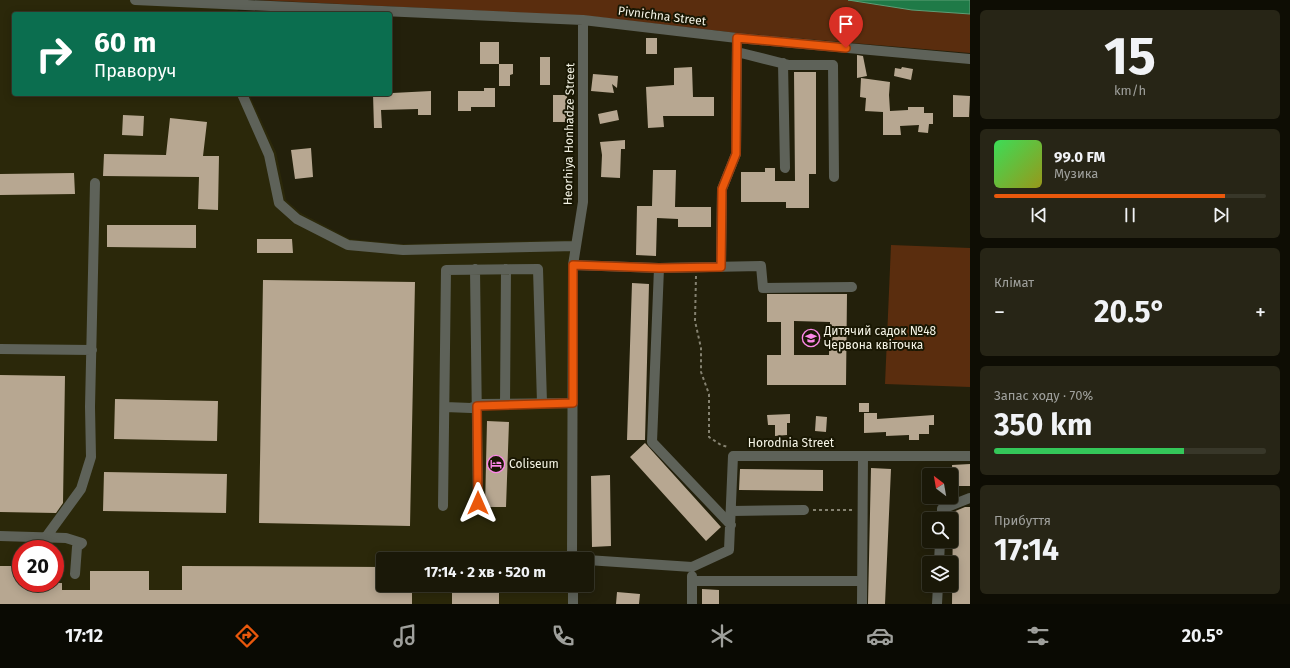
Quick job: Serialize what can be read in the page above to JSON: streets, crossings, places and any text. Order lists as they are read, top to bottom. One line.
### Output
{"streets":{"street":["Pivnichna Street","Heorhiya Honhadze Street","Horodnia Street"]},"crossings":[["Pivnichna Street","Heorhiya Honhadze Street"]],"places":{"school or university":["Дитячий садок №48 Червона квіточка"],"hotel":["Coliseum"]},"north":"top left","page":{"tile":[["15","km/h"],"Клімат",["Запас ходу · 70%","350 km"],["Прибуття","17:14"]],"turn":["60 m","Праворуч"],"song":["99.0 FM","Музика"],"heat":["−","20.5°","+"],"limit":"20","trip":"17:14 · 2 хв · 520 m","tabs":["17:12","20.5°"]}}
